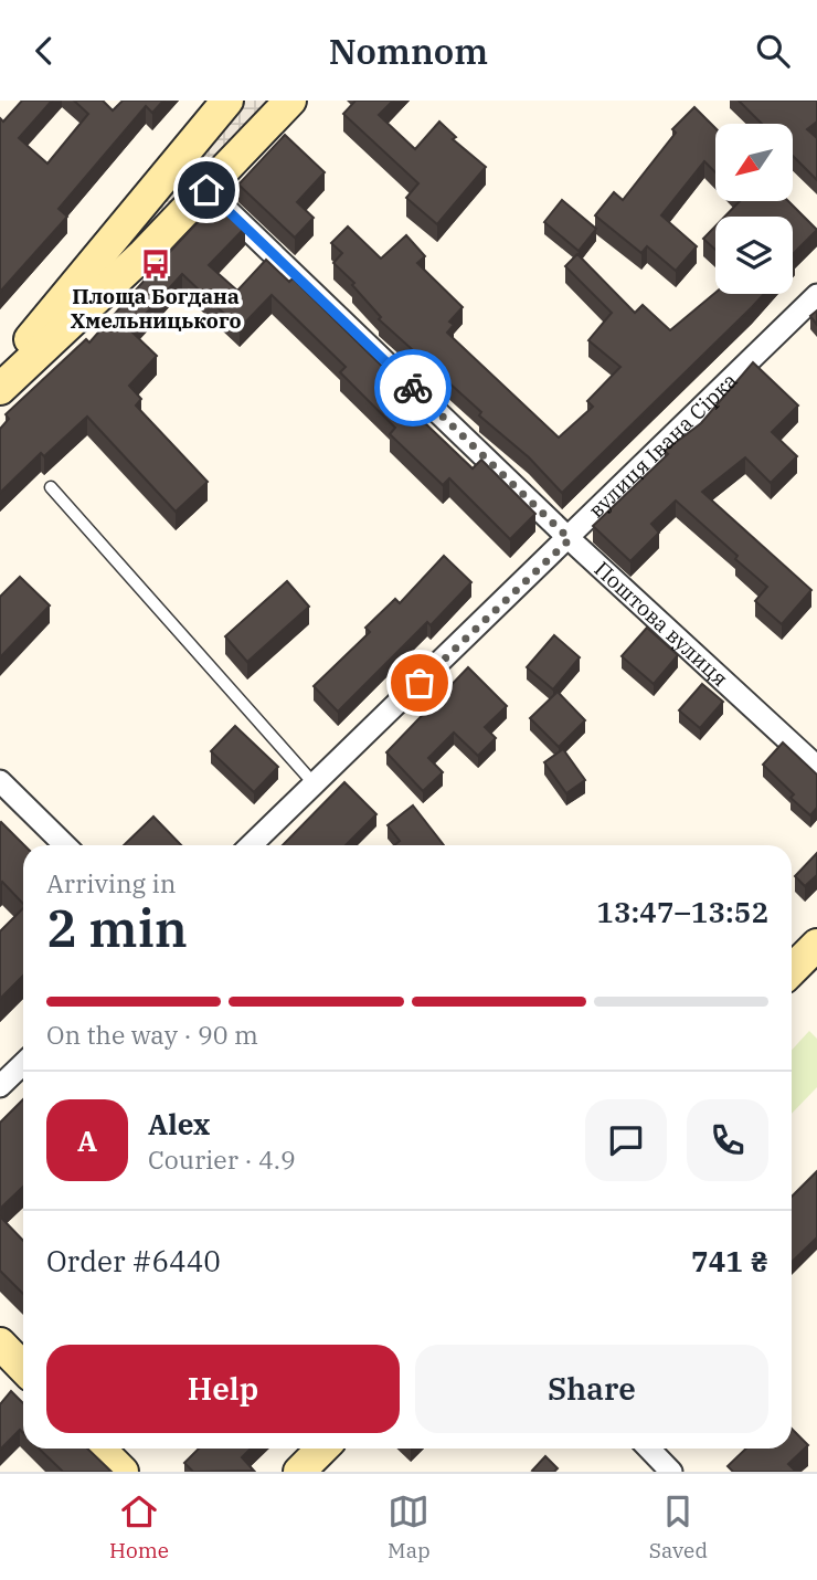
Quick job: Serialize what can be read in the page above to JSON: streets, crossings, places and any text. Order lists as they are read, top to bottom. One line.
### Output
{"streets":{"street":["вулиця Івана Сірка","Поштова вулиця"]},"crossings":[["вулиця Івана Сірка","Поштова вулиця"]],"places":{"bus stop":["Площа Богдана Хмельницького"]},"north":"bottom left","page":{"header":"Nomnom","heading":["2 min","Arriving in","13:47–13:52"],"panel":["Alex","Courier · 4.9","Order #6440","741 ₴"],"bar":"On the way · 90 m","round":"A","buttons":["Help","Share"],"tabs":["Home","Map","Saved"]}}
